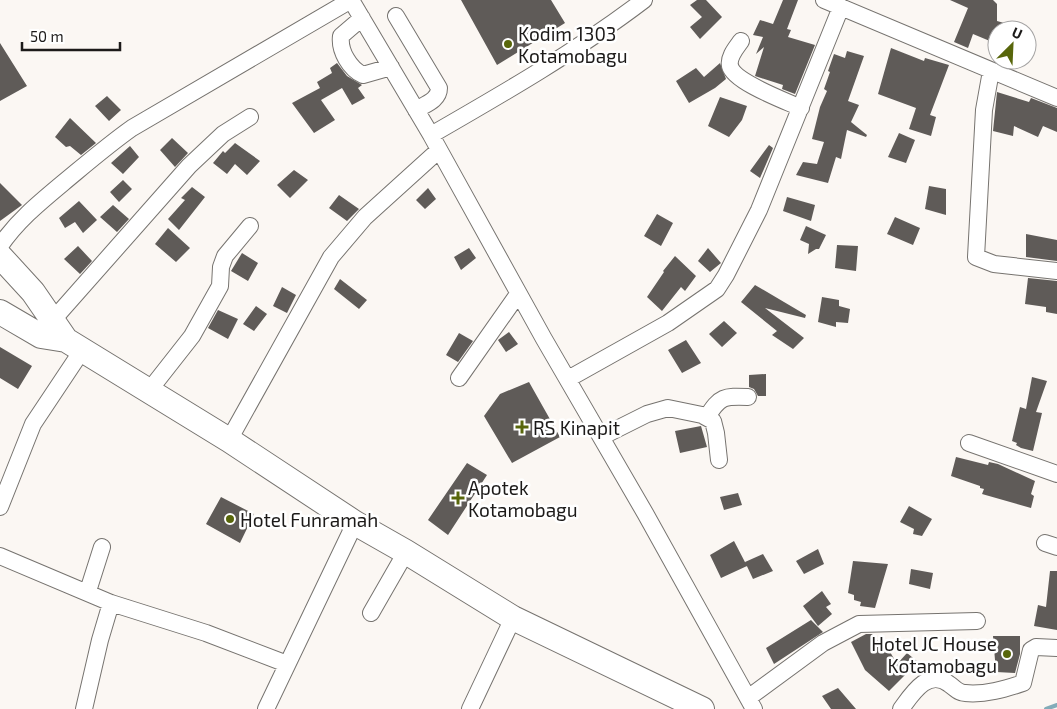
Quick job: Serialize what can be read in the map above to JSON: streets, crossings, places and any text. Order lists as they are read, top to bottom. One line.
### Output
{"places":{"other":["Kodim 1303 Kotamobagu","Hotel Funramah","Hotel JC House Kotamobagu"],"health":["RS Kinapit","Apotek Kotamobagu"]},"scale_bar":"50 m","north":"top right"}
